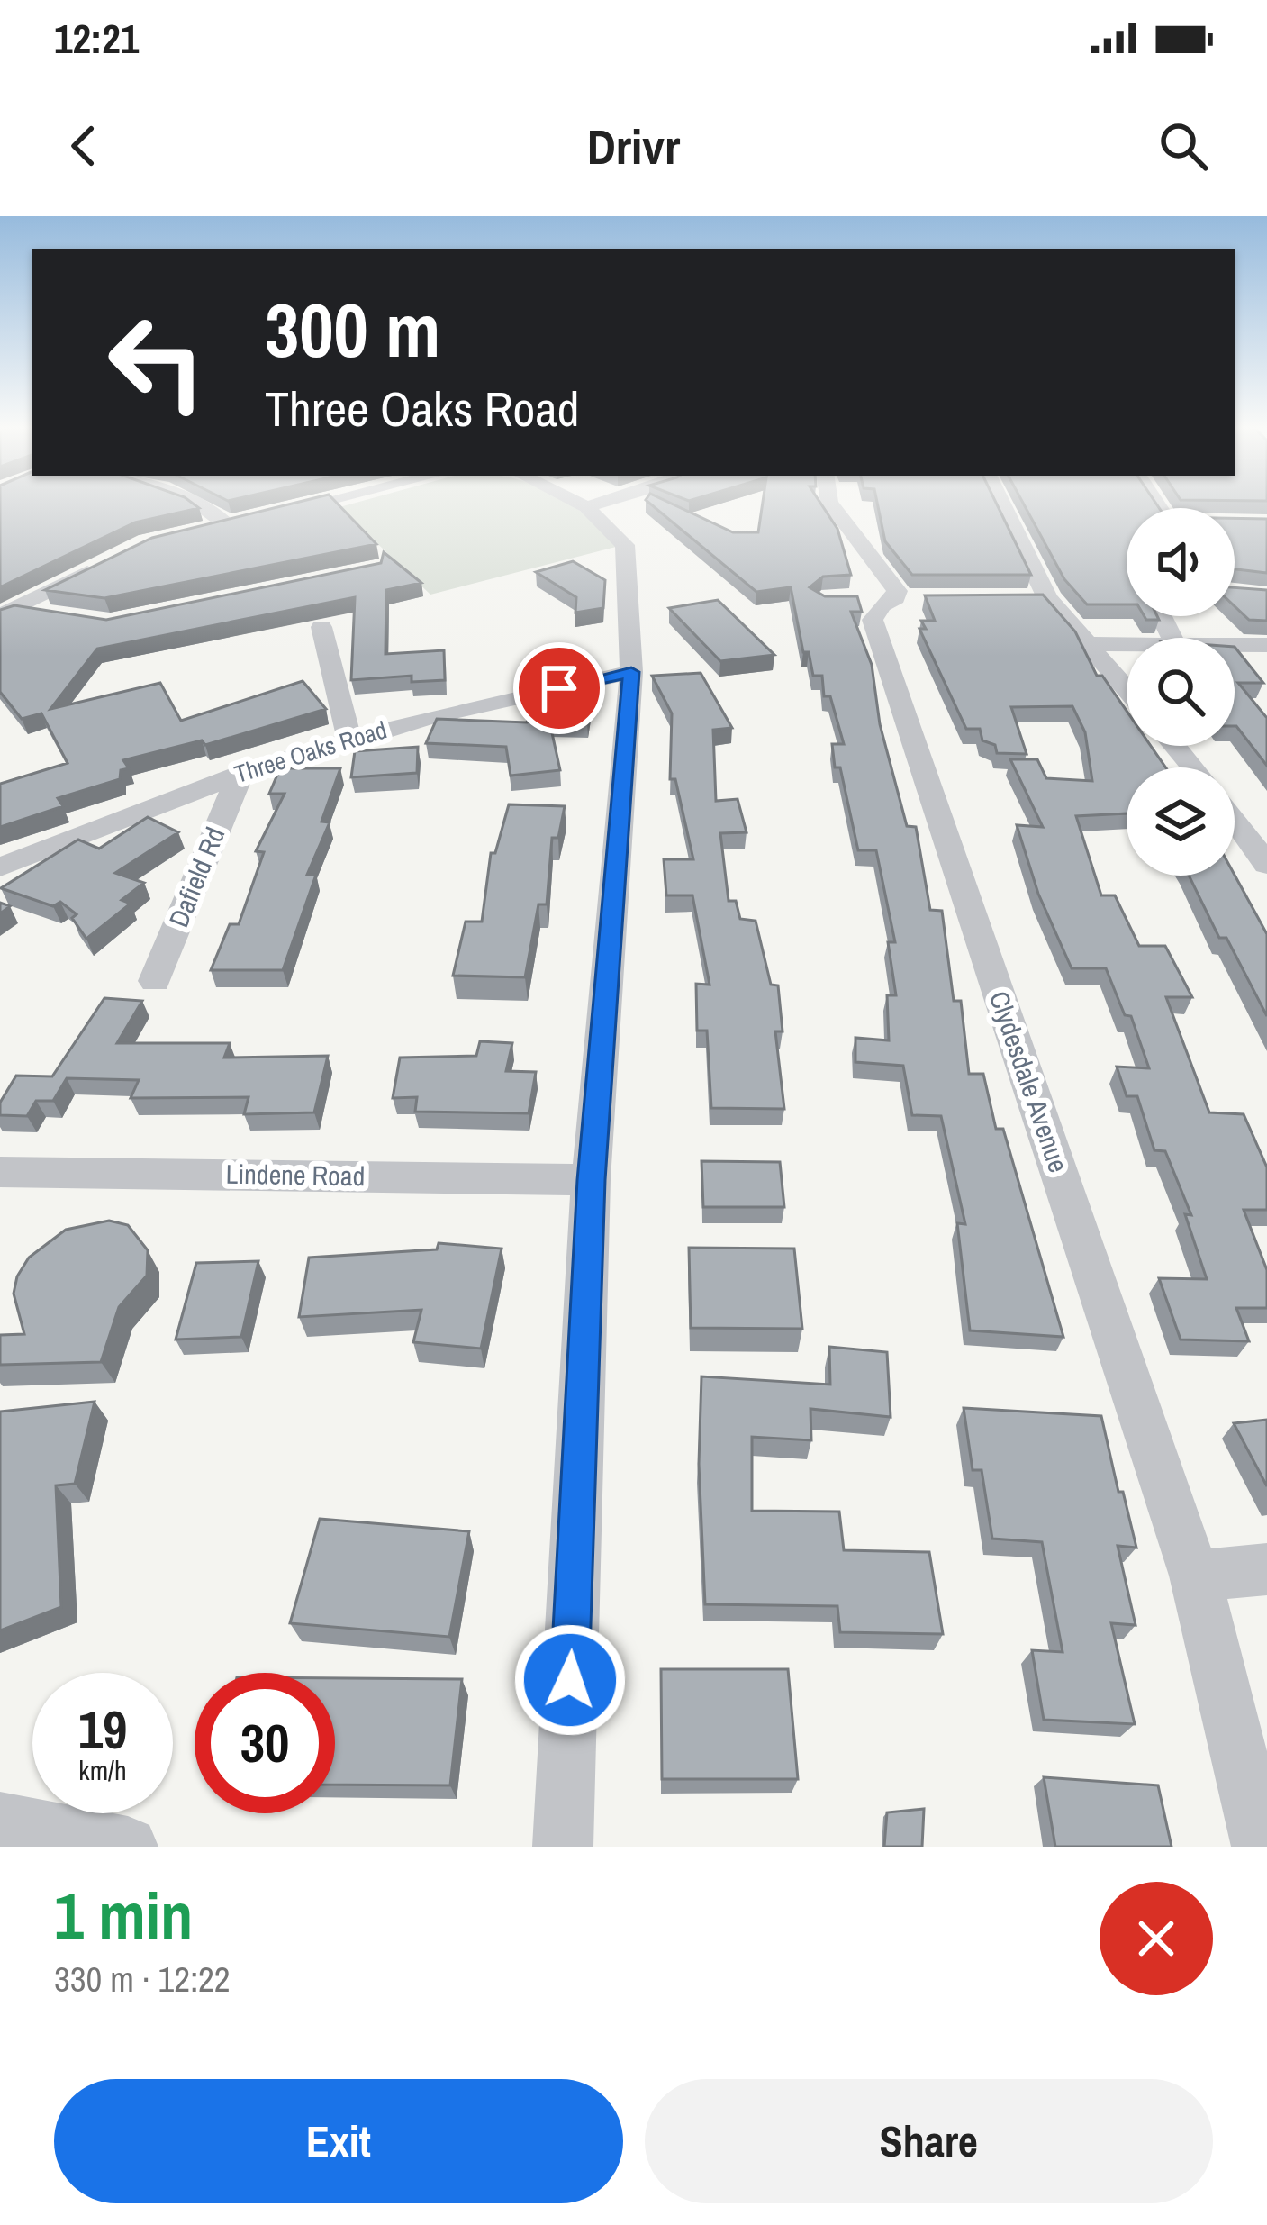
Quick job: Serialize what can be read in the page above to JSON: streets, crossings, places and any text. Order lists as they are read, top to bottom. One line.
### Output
{"streets":{"street":["Three Oaks Road","Dafield Rd","Clydesdale Avenue","Lindene Road"]},"crossings":[["Three Oaks Road","Dafield Rd"]],"page":{"status":"12:21","header":"Drivr","turn":["300 m","Three Oaks Road"],"speed":"19 km/h","limit":"30","heading":["1 min","330 m · 12:22"],"buttons":["Exit","Share"]}}
